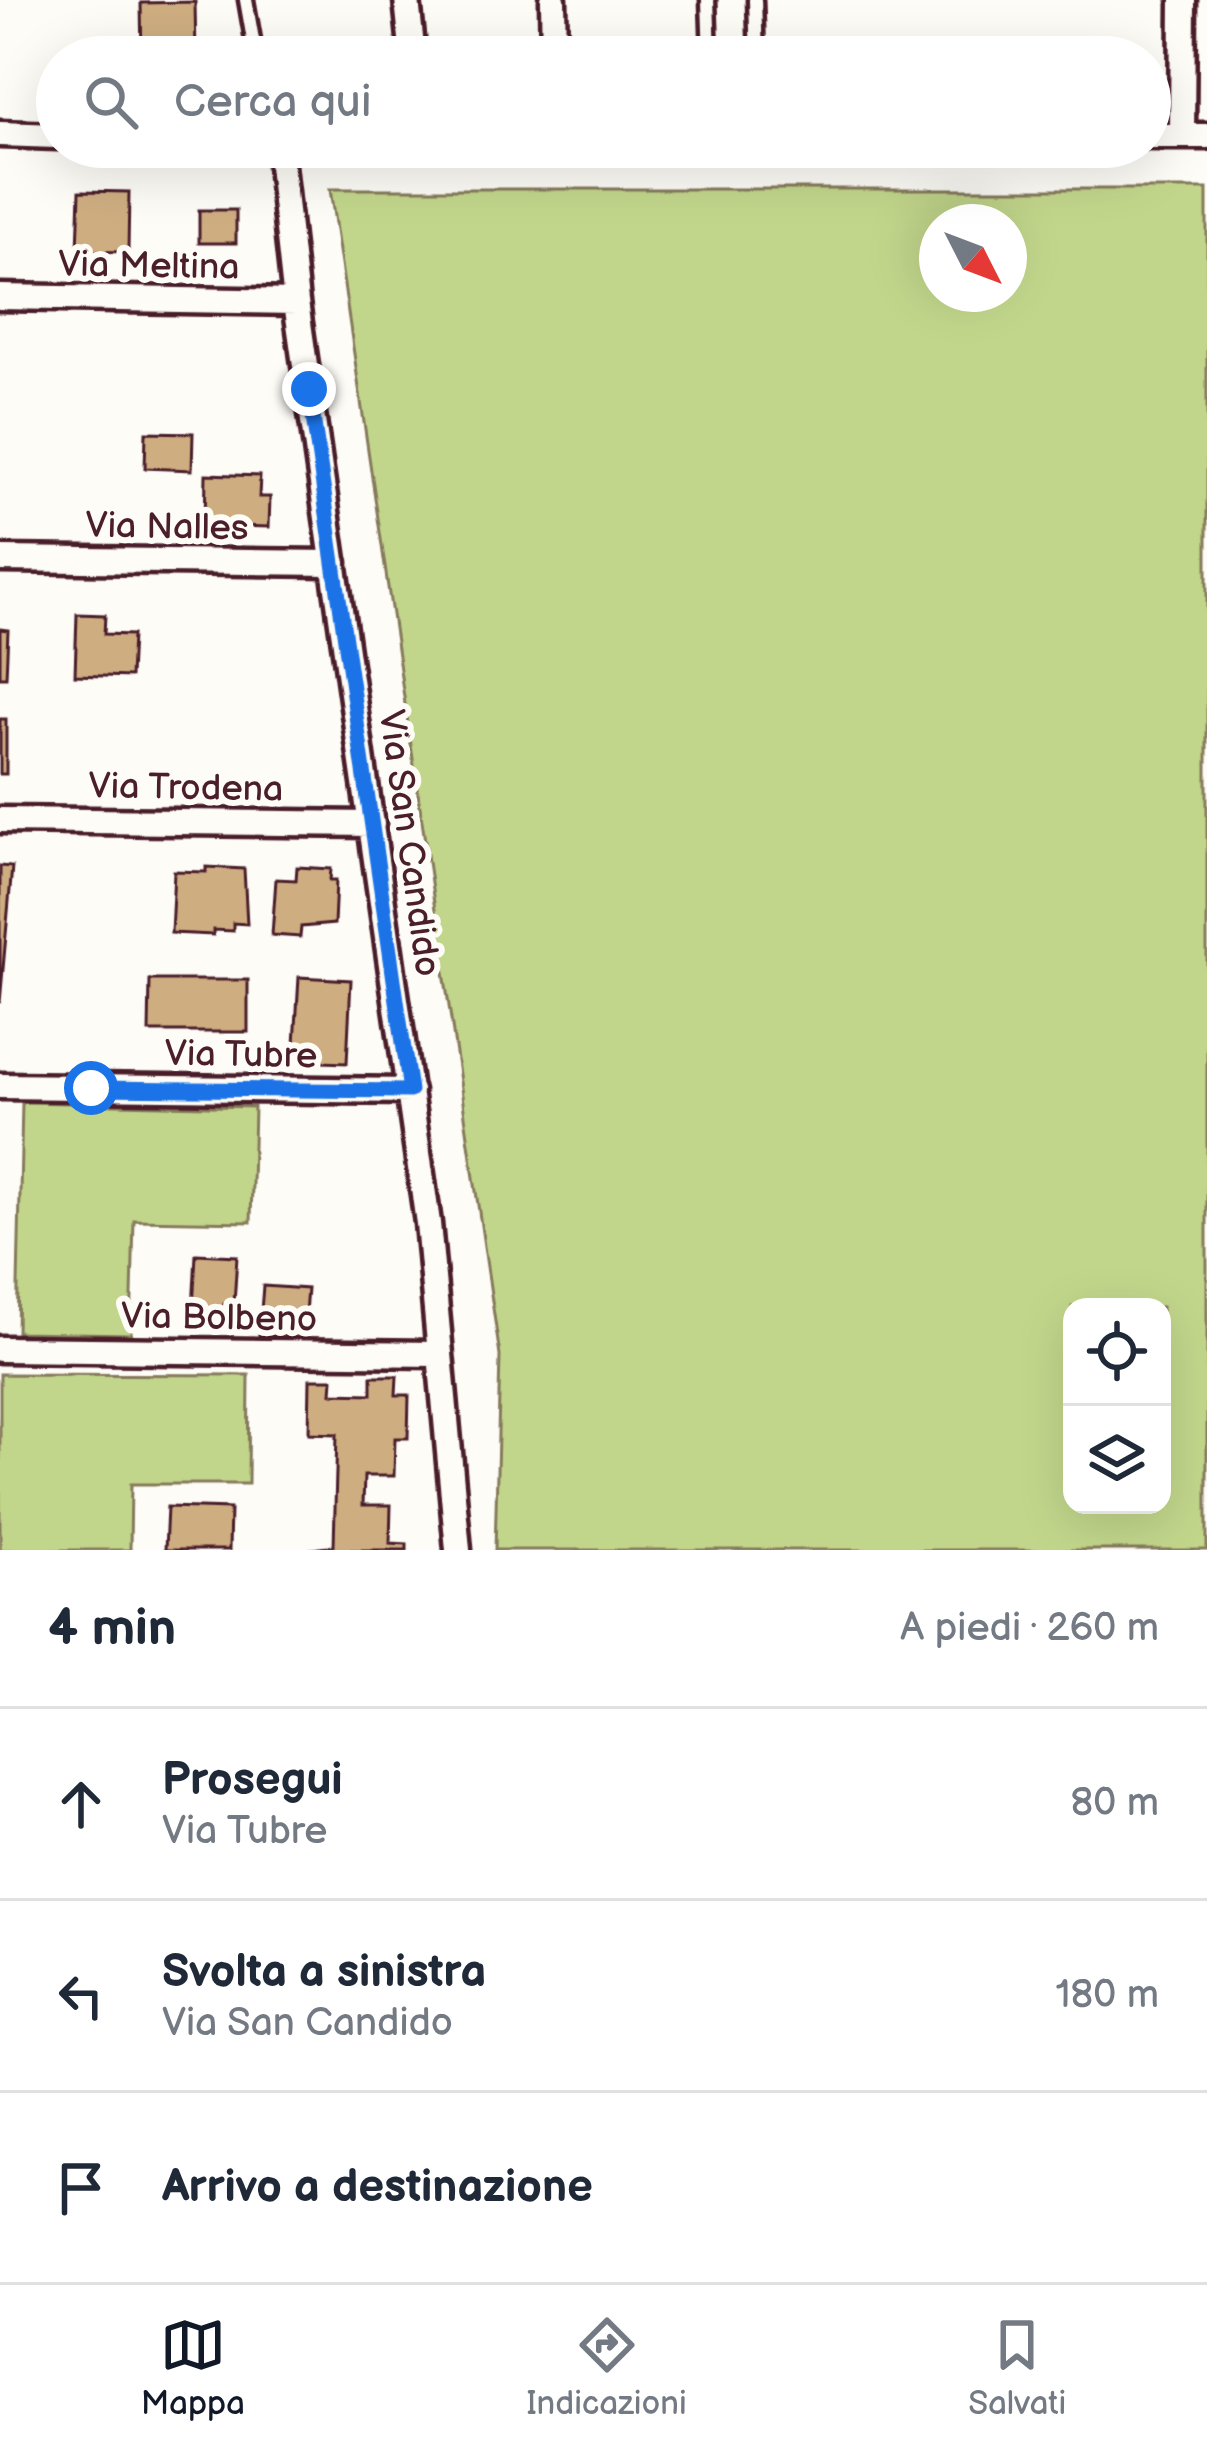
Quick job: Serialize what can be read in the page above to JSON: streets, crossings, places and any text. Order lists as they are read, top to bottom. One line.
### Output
{"streets":{"street":["Via Meltina","Via Nalles","Via Trodena","Via San Candido","Via Tubre","Via Bolbeno"]},"crossings":[["Via Meltina","Via San Candido"],["Via Nalles","Via San Candido"],["Via Trodena","Via San Candido"],["Via San Candido","Via Tubre"],["Via San Candido","Via Bolbeno"]],"north":"bottom right","page":{"search":"Cerca qui","heading":["4 min","A piedi · 260 m"],"list":[["Prosegui","Via Tubre","80 m"],["Svolta a sinistra","Via San Candido","180 m"],"Arrivo a destinazione"],"nav":["Mappa","Indicazioni","Salvati"]}}
